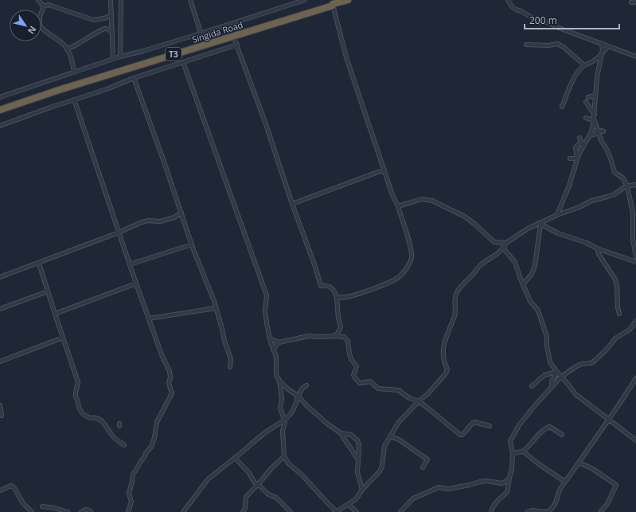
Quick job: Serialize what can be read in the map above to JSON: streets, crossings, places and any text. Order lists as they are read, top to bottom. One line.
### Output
{"streets":{"highway":["Singida Road","T3"]},"scale_bar":"200 m","north":"bottom right"}
